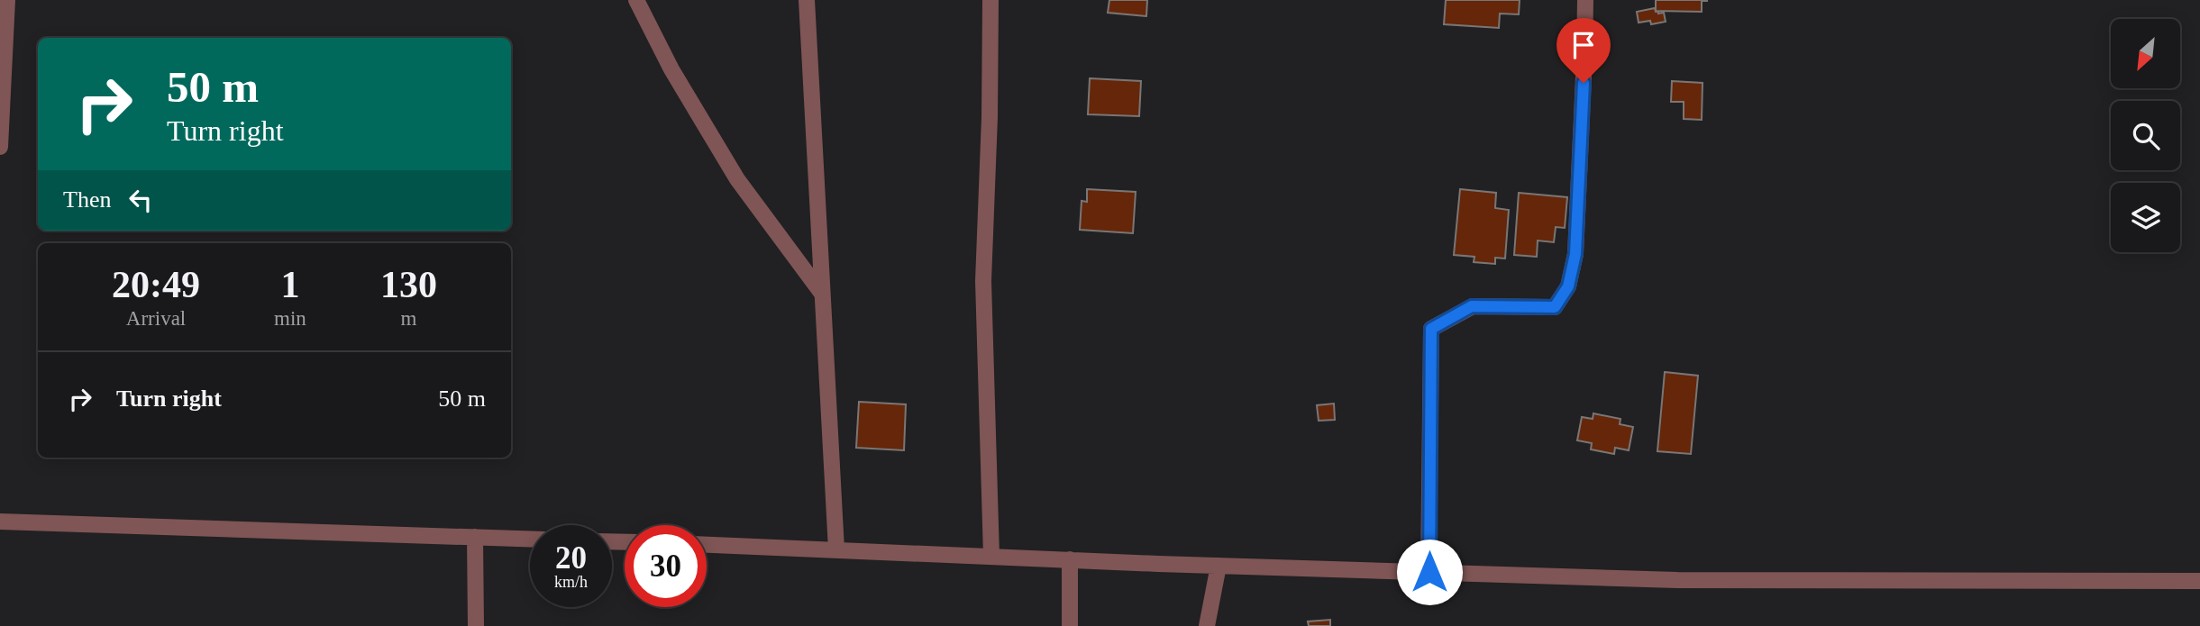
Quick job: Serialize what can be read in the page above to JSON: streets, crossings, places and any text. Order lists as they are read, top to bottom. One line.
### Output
{"north":"bottom left","page":{"turn":["50 m","Turn right"],"then":"Then","eta":["20:49","Arrival","1","min","130","m"],"list":[{"name":"Turn right","value":"50 m"}],"speed":"20 km/h","limit":"30"}}
